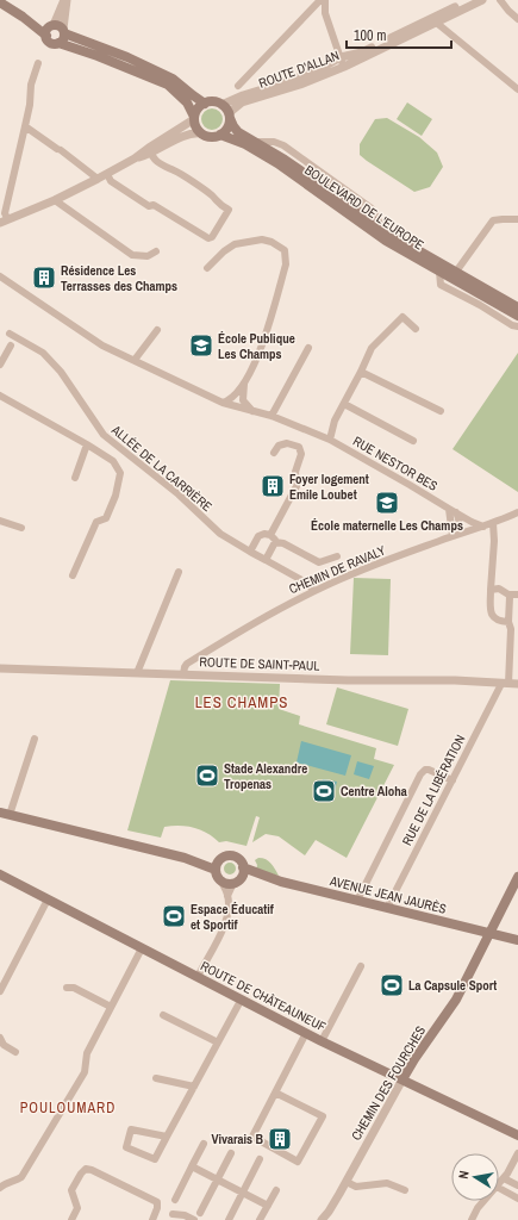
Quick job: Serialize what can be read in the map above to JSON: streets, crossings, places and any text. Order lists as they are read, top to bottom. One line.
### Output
{"streets":{"main road":["BOULEVARD DE L'EUROPE","AVENUE JEAN JAURÈS","ROUTE DE CHÂTEAUNEUF","CHEMIN DES FOURCHES"],"street":["ROUTE D'ALLAN","RUE NESTOR BES","ALLÉE DE LA CARRIÈRE","CHEMIN DE RAVALY","ROUTE DE SAINT-PAUL","RUE DE LA LIBÉRATION"]},"crossings":[["ROUTE D'ALLAN","BOULEVARD DE L'EUROPE"],["RUE NESTOR BES","CHEMIN DE RAVALY"],["ALLÉE DE LA CARRIÈRE","CHEMIN DE RAVALY"],["CHEMIN DE RAVALY","ROUTE DE SAINT-PAUL"],["ROUTE DE SAINT-PAUL","RUE DE LA LIBÉRATION"],["RUE DE LA LIBÉRATION","AVENUE JEAN JAURÈS"],["AVENUE JEAN JAURÈS","CHEMIN DES FOURCHES"],["ROUTE DE CHÂTEAUNEUF","CHEMIN DES FOURCHES"]],"districts":["LES CHAMPS","POULOUMARD"],"places":{"building":["Résidence Les Terrasses des Champs","Foyer logement Emile Loubet","Vivarais B"],"school or university":["École Publique Les Champs","École maternelle Les Champs"],"sports":["Stade Alexandre Tropenas","Centre Aloha","Espace Éducatif et Sportif","La Capsule Sport"]},"scale_bar":"100 m","north":"left"}
